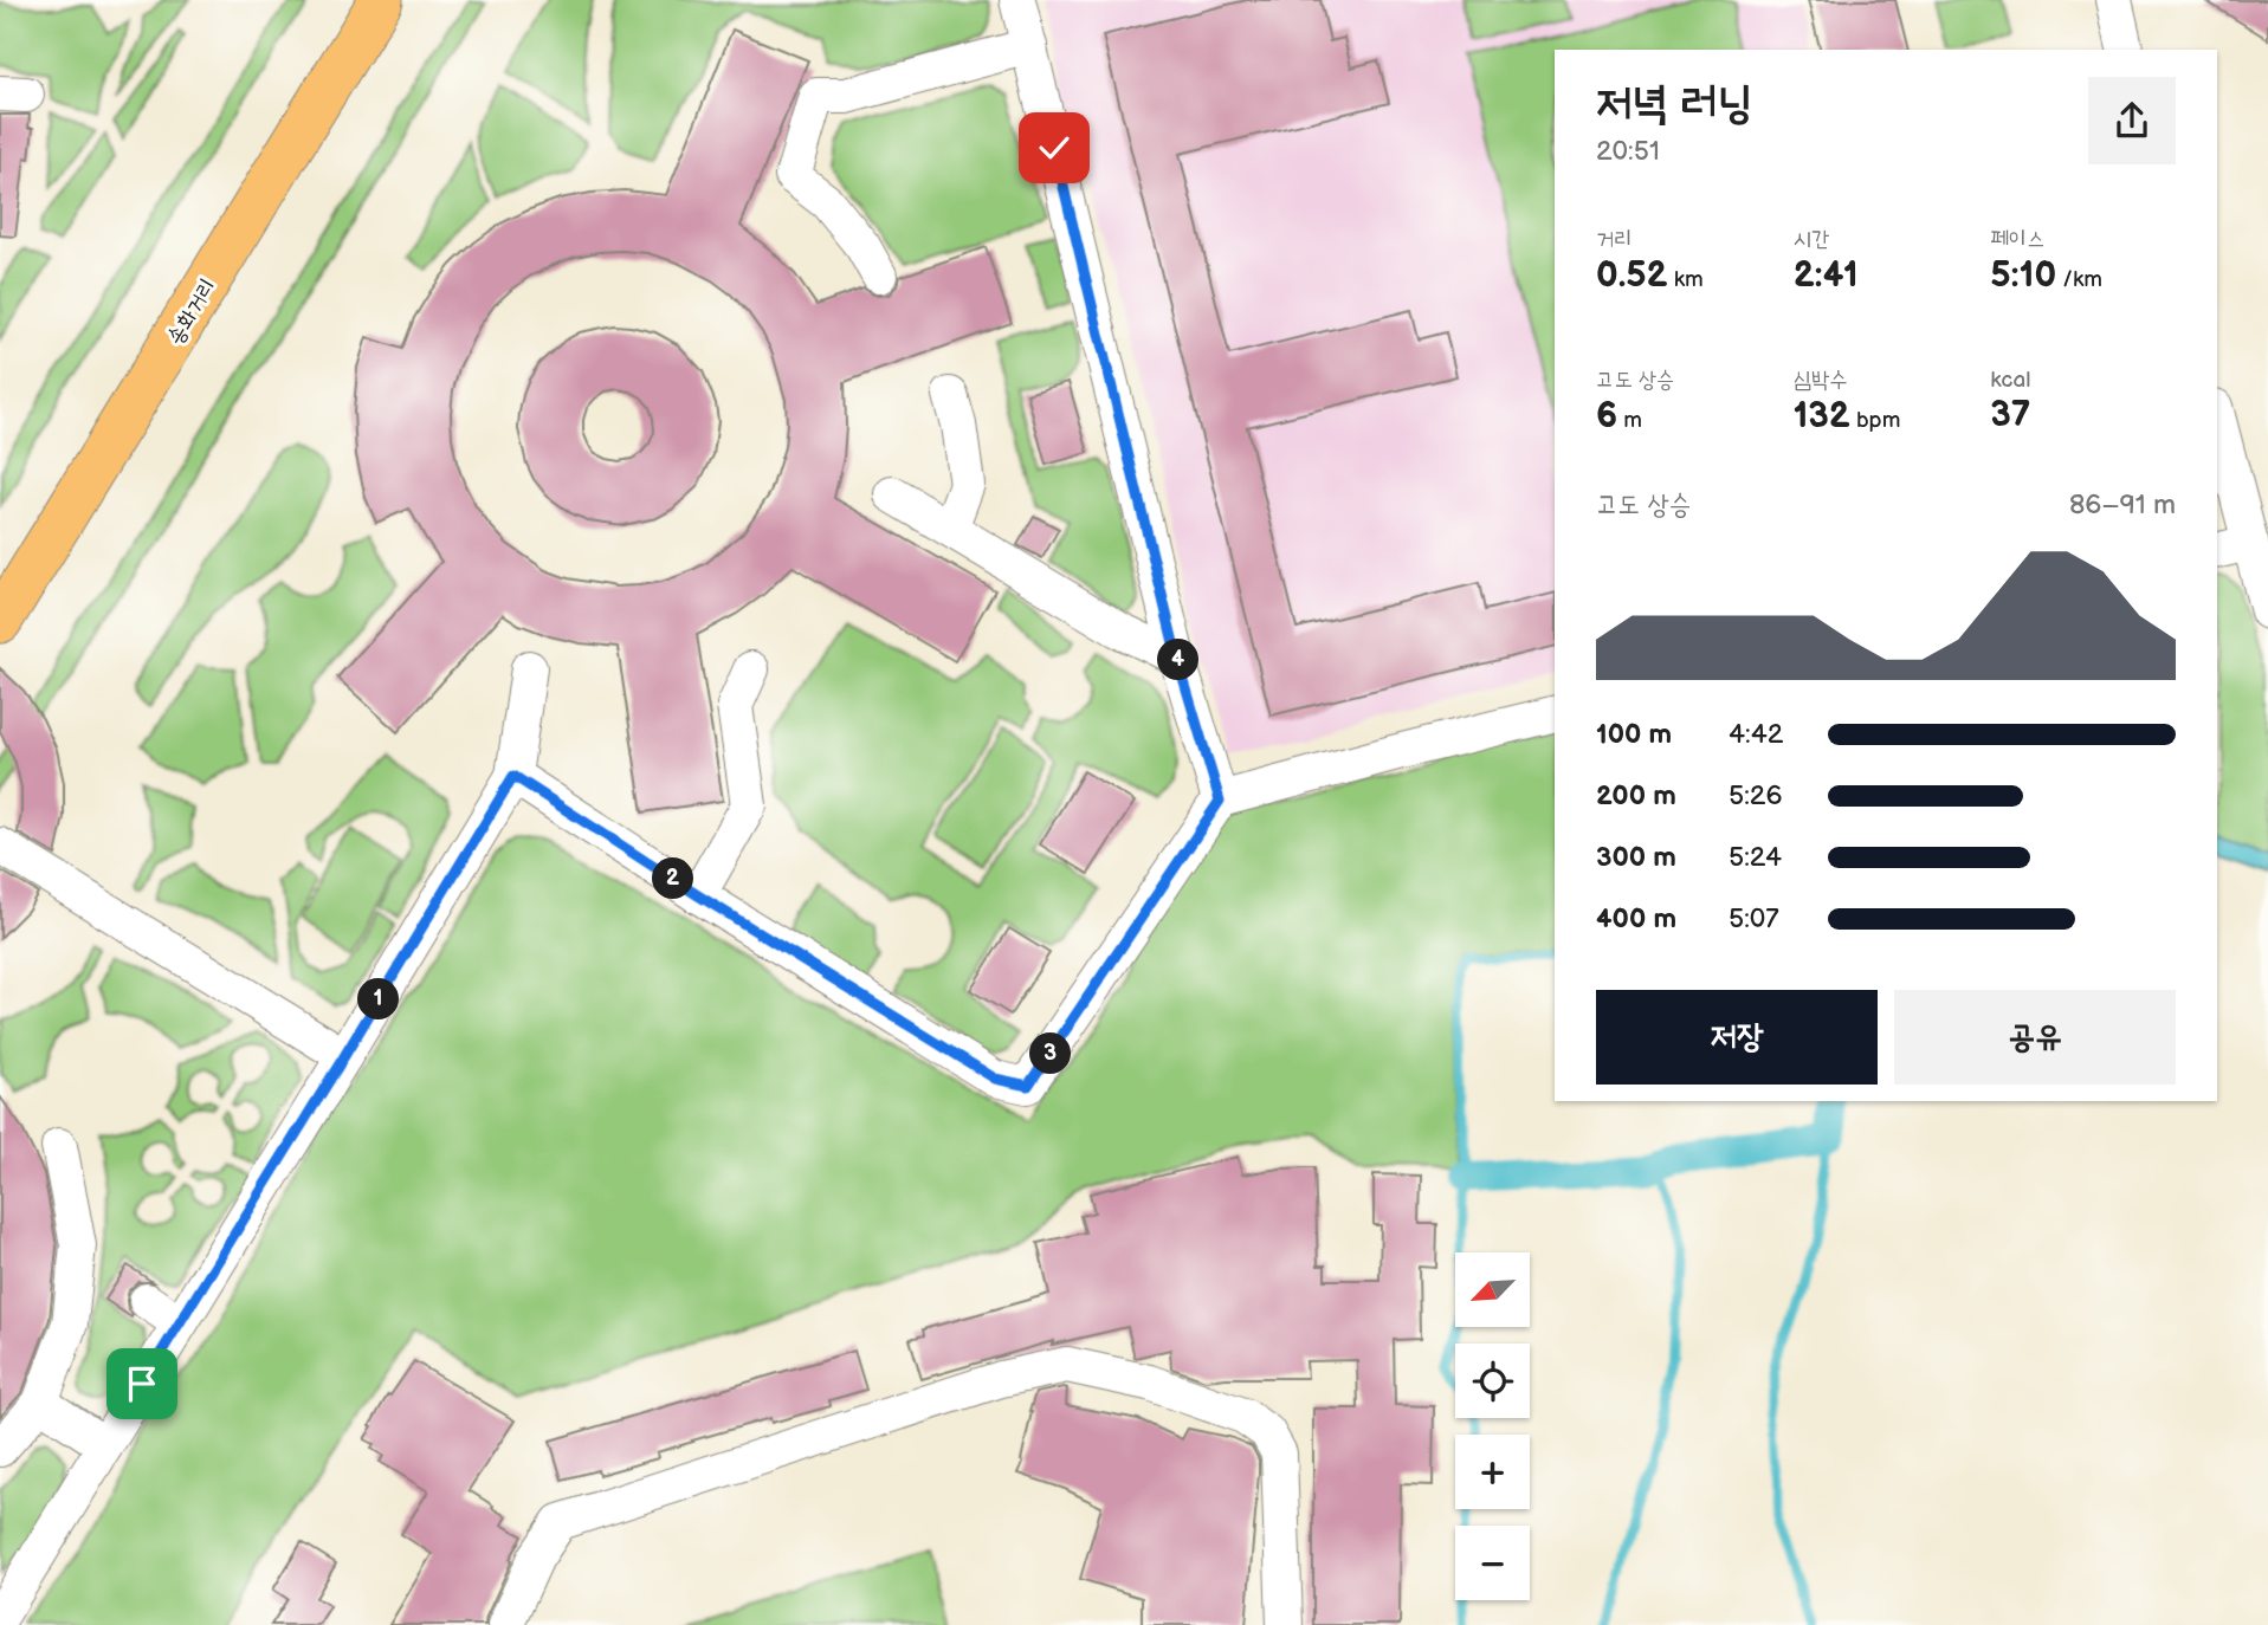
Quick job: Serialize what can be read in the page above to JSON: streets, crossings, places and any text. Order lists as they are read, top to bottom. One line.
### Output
{"streets":{"main road":["송화거리"]},"north":"bottom left","page":{"heading":["저녁 러닝","20:51"],"stats":[["거리","0.52 km"],["시간","2:41"],["페이스","5:10 /km"],["고도 상승","6 m"],["심박수","132 bpm"],["kcal","37"]],"chart":["고도 상승","86–91 m"],"pins":["4","2","1","3"],"list":[{"name":"100 m","note":"4:42"},{"name":"200 m","note":"5:26"},{"name":"300 m","note":"5:24"},{"name":"400 m","note":"5:07"}],"buttons":["저장","공유"],"map_buttons":["+","−"]}}
